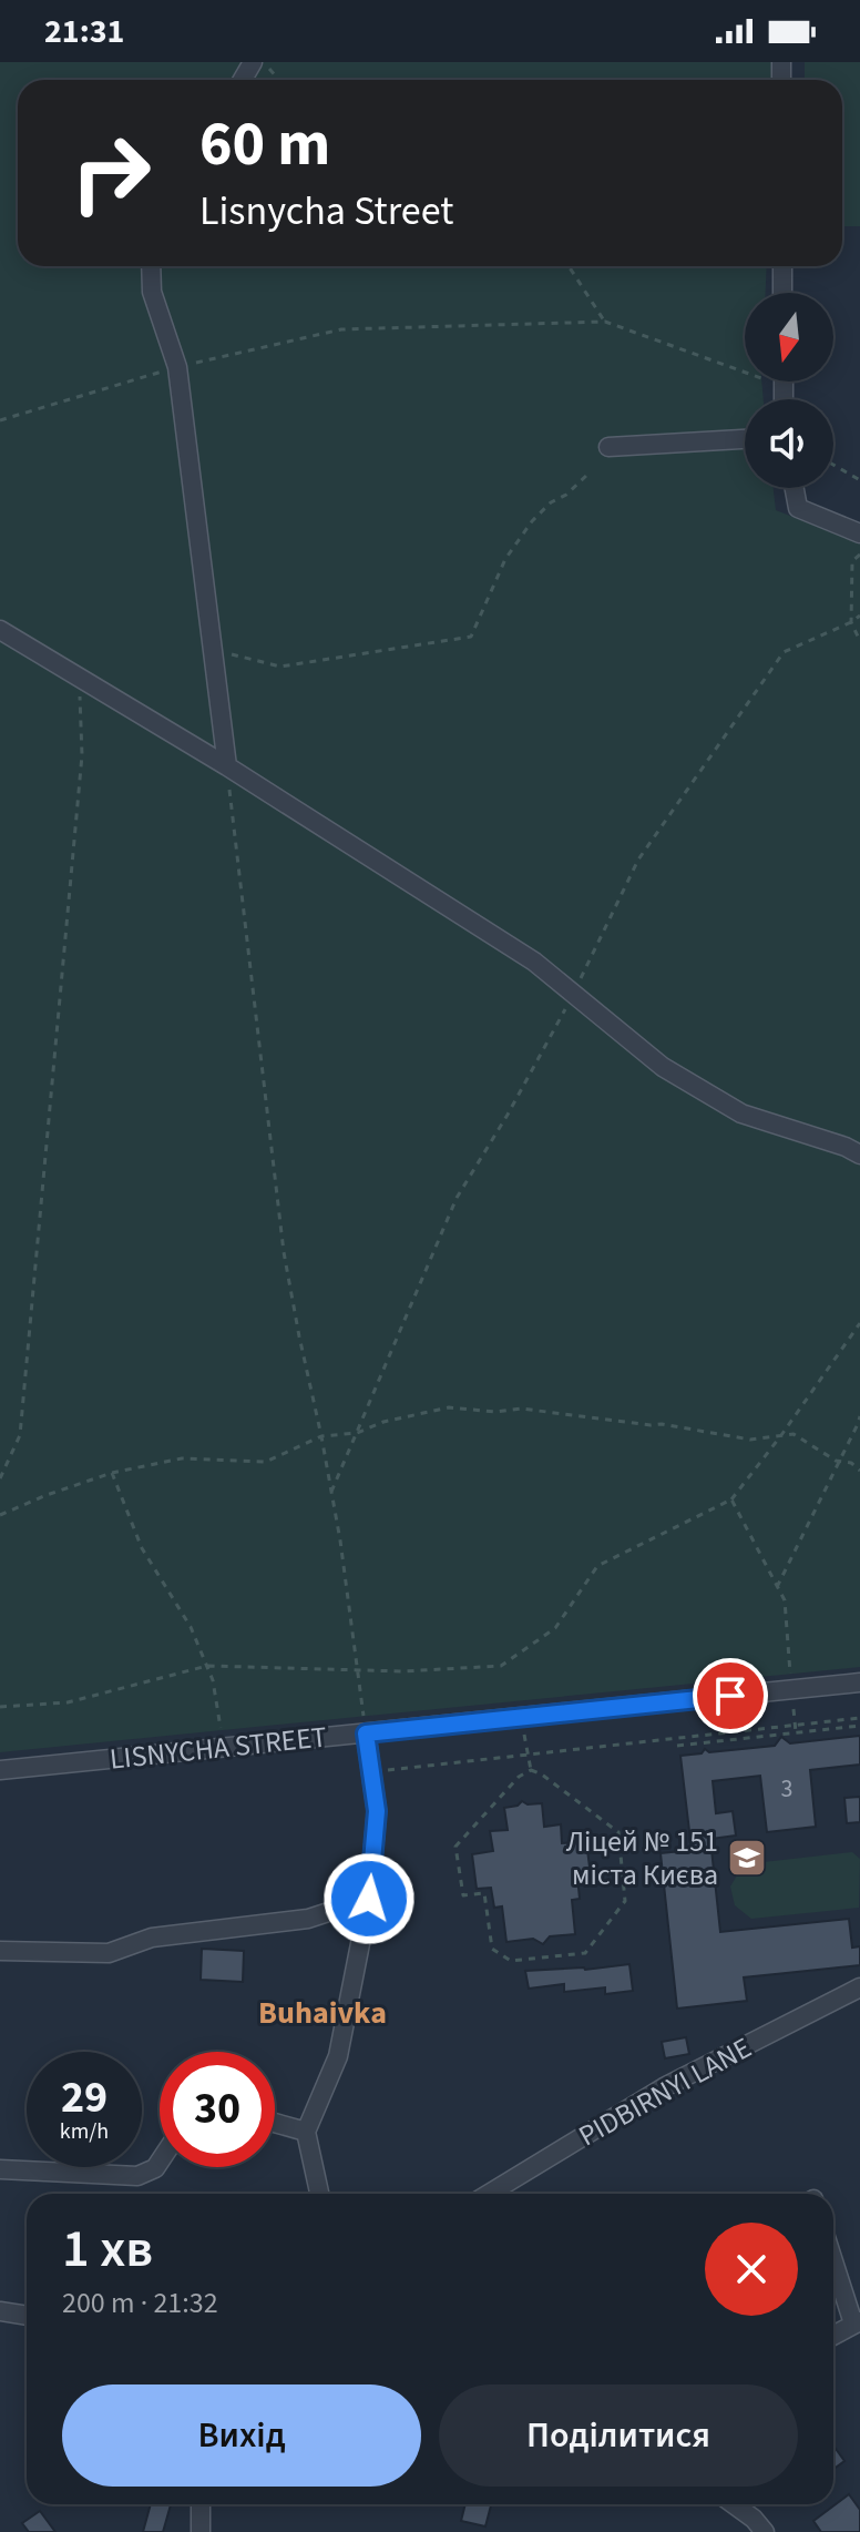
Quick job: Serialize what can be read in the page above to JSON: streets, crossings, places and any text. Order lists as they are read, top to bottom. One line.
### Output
{"streets":{"street":["LISNYCHA STREET","PIDBIRNYI LANE"]},"districts":["Buhaivka"],"places":{"school or university":["Ліцей № 151 міста Києва"]},"house_numbers":["3"],"north":"bottom","page":{"status":"21:31","turn":["60 m","Lisnycha Street"],"speed":"29 km/h","limit":"30","heading":["1 хв","200 m · 21:32"],"buttons":["Вихід","Поділитися"]}}
